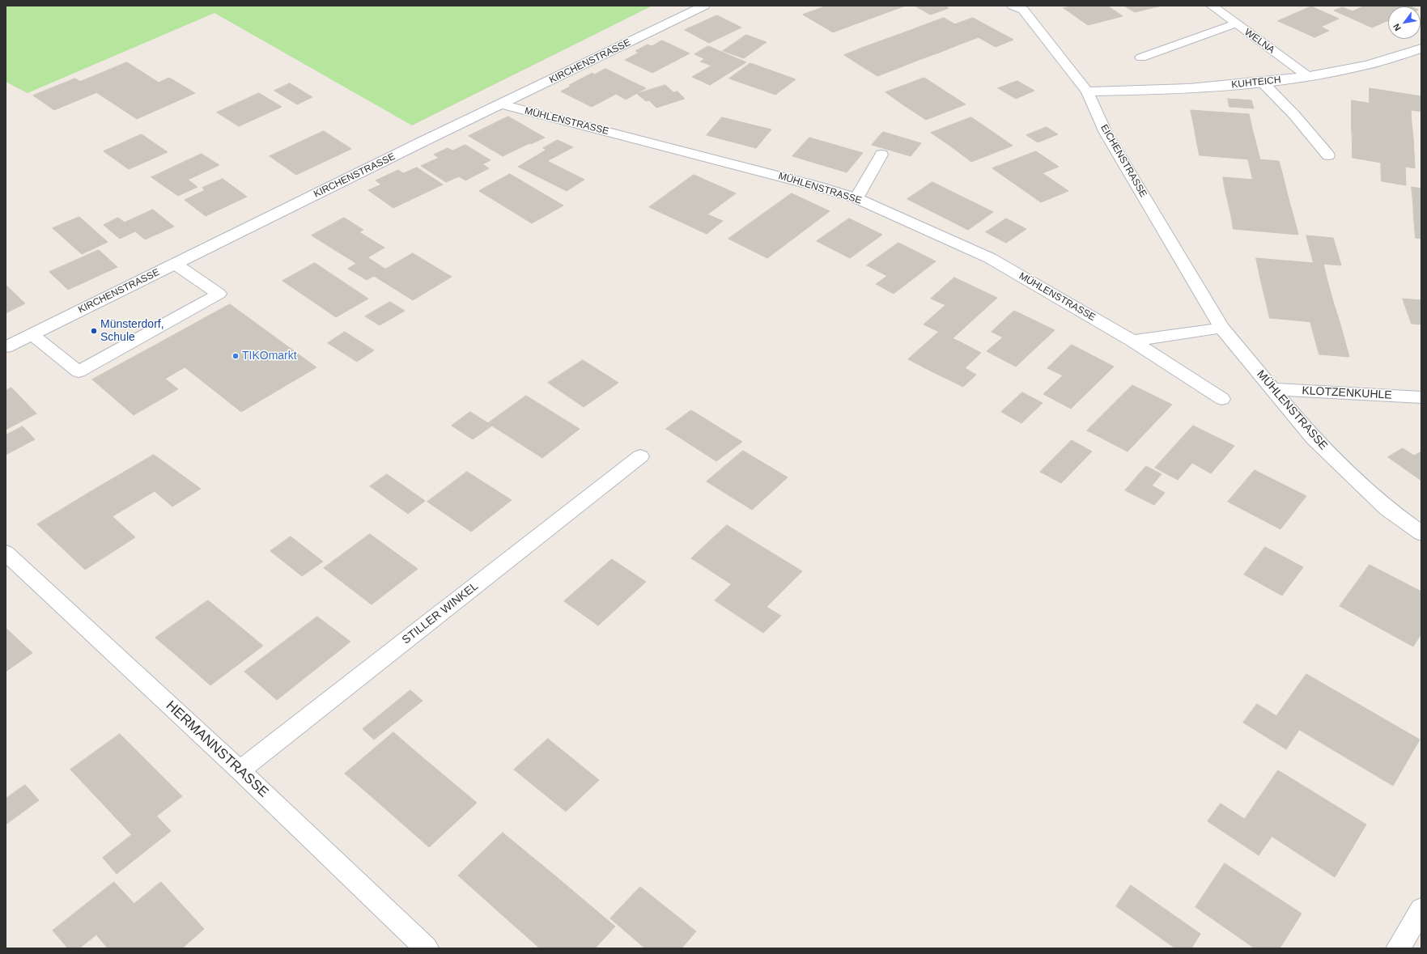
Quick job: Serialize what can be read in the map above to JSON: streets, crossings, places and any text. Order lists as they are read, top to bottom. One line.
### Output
{"streets":{"street":["WELNA","KIRCHENSTRASSE","KUHTEICH","MÜHLENSTRASSE","EICHENSTRASSE","KLOTZENKUHLE","STILLER WINKEL","HERMANNSTRASSE"]},"crossings":[["WELNA","KUHTEICH"],["KIRCHENSTRASSE","MÜHLENSTRASSE"],["KUHTEICH","EICHENSTRASSE"],["MÜHLENSTRASSE","EICHENSTRASSE"],["MÜHLENSTRASSE","KLOTZENKUHLE"],["STILLER WINKEL","HERMANNSTRASSE"]],"places":["Münsterdorf, Schule","TIKOmarkt"],"north":"bottom left"}
